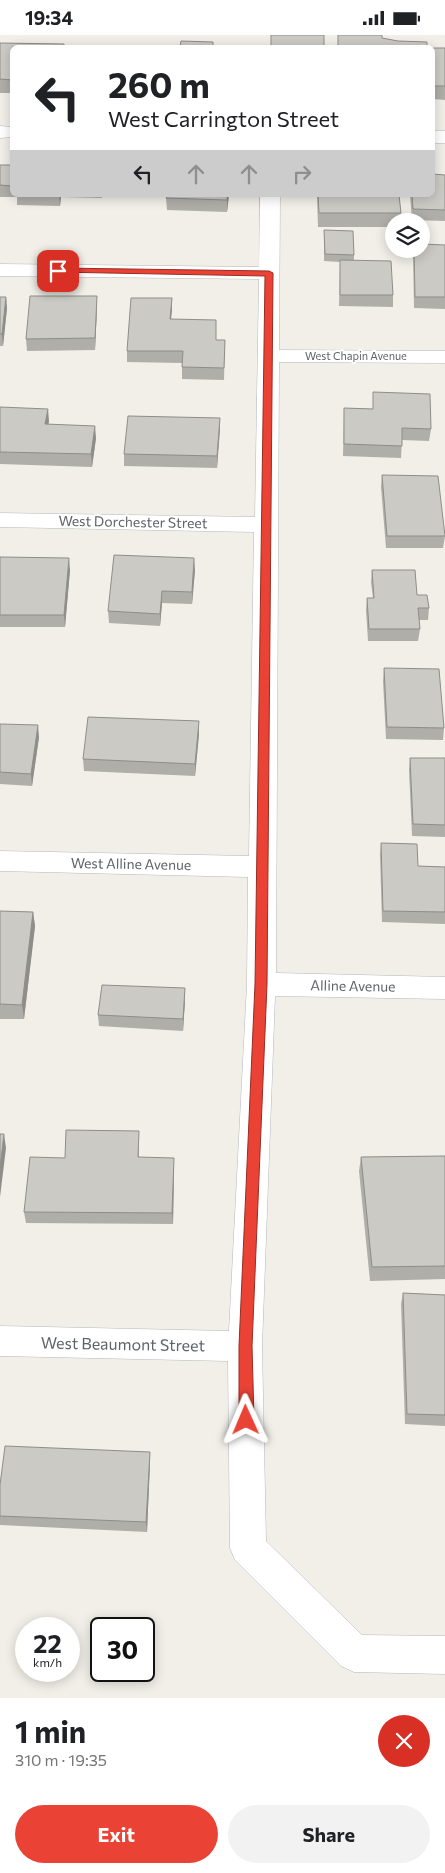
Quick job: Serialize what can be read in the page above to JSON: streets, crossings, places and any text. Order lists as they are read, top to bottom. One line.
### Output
{"streets":{"street":["West Chapin Avenue","West Dorchester Street","West Alline Avenue","Alline Avenue","West Beaumont Street"]},"page":{"status":"19:34","turn":["260 m","West Carrington Street"],"speed":"22 km/h","limit":"30","heading":["1 min","310 m · 19:35"],"buttons":["Exit","Share"]}}
